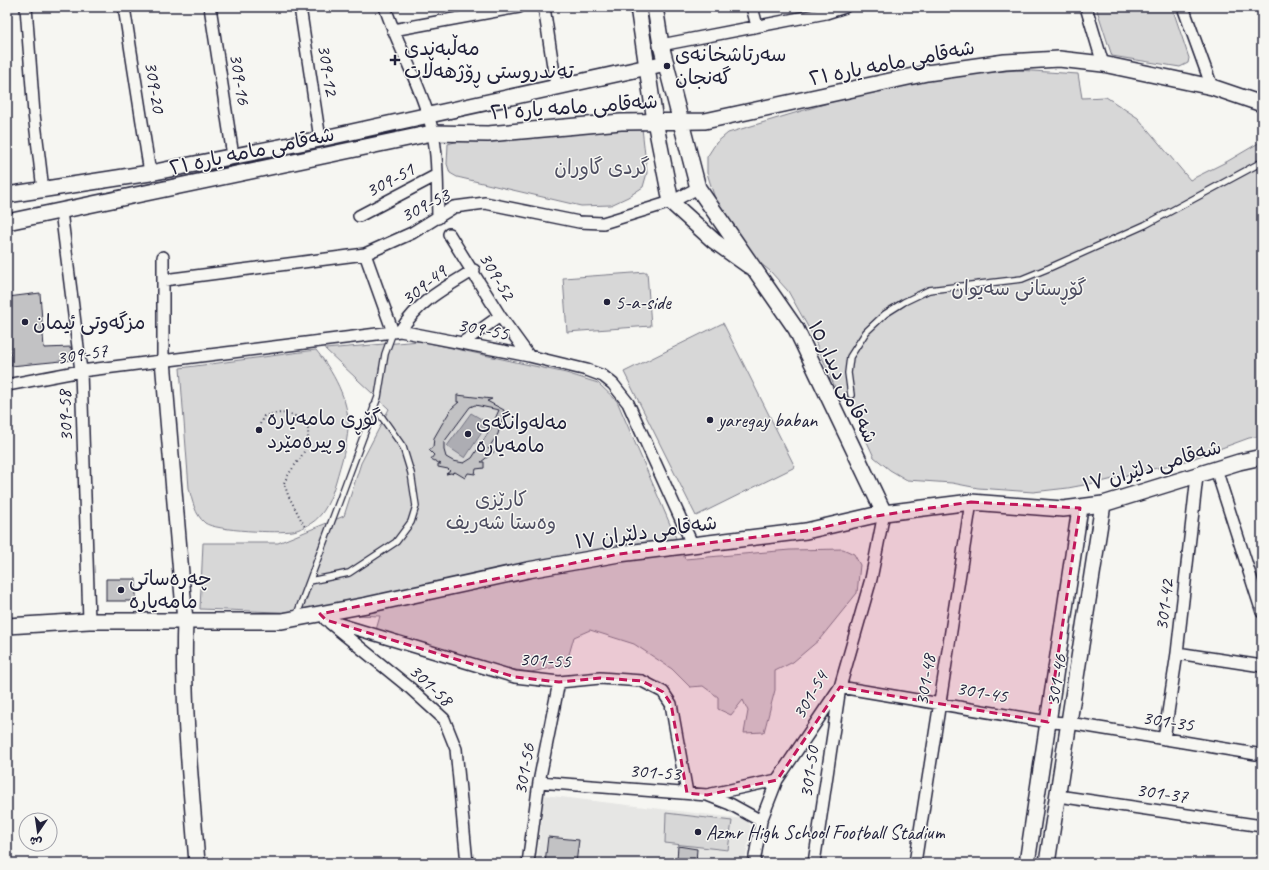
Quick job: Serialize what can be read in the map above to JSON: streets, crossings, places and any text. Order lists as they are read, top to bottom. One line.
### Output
{"streets":{"street":["شەقامی مامە یارە ٢١","309-12","309-16","309-20","309-51","309-53","309-52","309-49","309-55","309-57","شەقامی دیدار ١٥","309-58","شەقامی دلێران ١٧","301-42","301-55","301-48","301-46","301-58","301-45","301-54","301-35","301-56","301-53","301-50","301-37"]},"crossings":[["شەقامی مامە یارە ٢١","309-12"],["شەقامی مامە یارە ٢١","309-16"],["شەقامی مامە یارە ٢١","309-20"],["شەقامی مامە یارە ٢١","شەقامی دیدار ١٥"],["شەقامی مامە یارە ٢١","309-58"],["309-53","شەقامی دیدار ١٥"],["309-52","309-49"],["309-52","309-55"],["309-49","309-55"],["309-55","309-57"],["309-55","شەقامی دلێران ١٧"],["309-57","309-58"],["شەقامی دیدار ١٥","شەقامی دلێران ١٧"],["شەقامی دیدار ١٥","301-54"],["309-58","شەقامی دلێران ١٧"],["شەقامی دلێران ١٧","301-42"],["شەقامی دلێران ١٧","301-55"],["شەقامی دلێران ١٧","301-48"],["شەقامی دلێران ١٧","301-46"],["شەقامی دلێران ١٧","301-58"],["شەقامی دلێران ١٧","301-54"],["301-42","301-35"],["301-55","301-58"],["301-55","301-56"],["301-55","301-53"],["301-48","301-45"],["301-46","301-45"],["301-46","301-35"],["301-46","301-37"],["301-45","301-54"],["301-45","301-35"],["301-45","301-50"],["301-54","301-53"],["301-54","301-50"],["301-56","301-53"]],"parks":["گردی گاوران","گۆڕستانی سەیوان","کارێزی وەستا شەریف"],"places":{"health":["مەڵبەندی تەندروستی ڕۆژهەڵات"],"other":["سەرتاشخانەی گەنجان","5-a-side","مزگەوتی ئیمان","yaregay baban","گۆڕی مامەیارە و پیرەمێرد","مەلەوانگەی مامەیارە","چەرەساتی مامەیارە","Azmr High School Football Stadium"]},"north":"bottom"}
